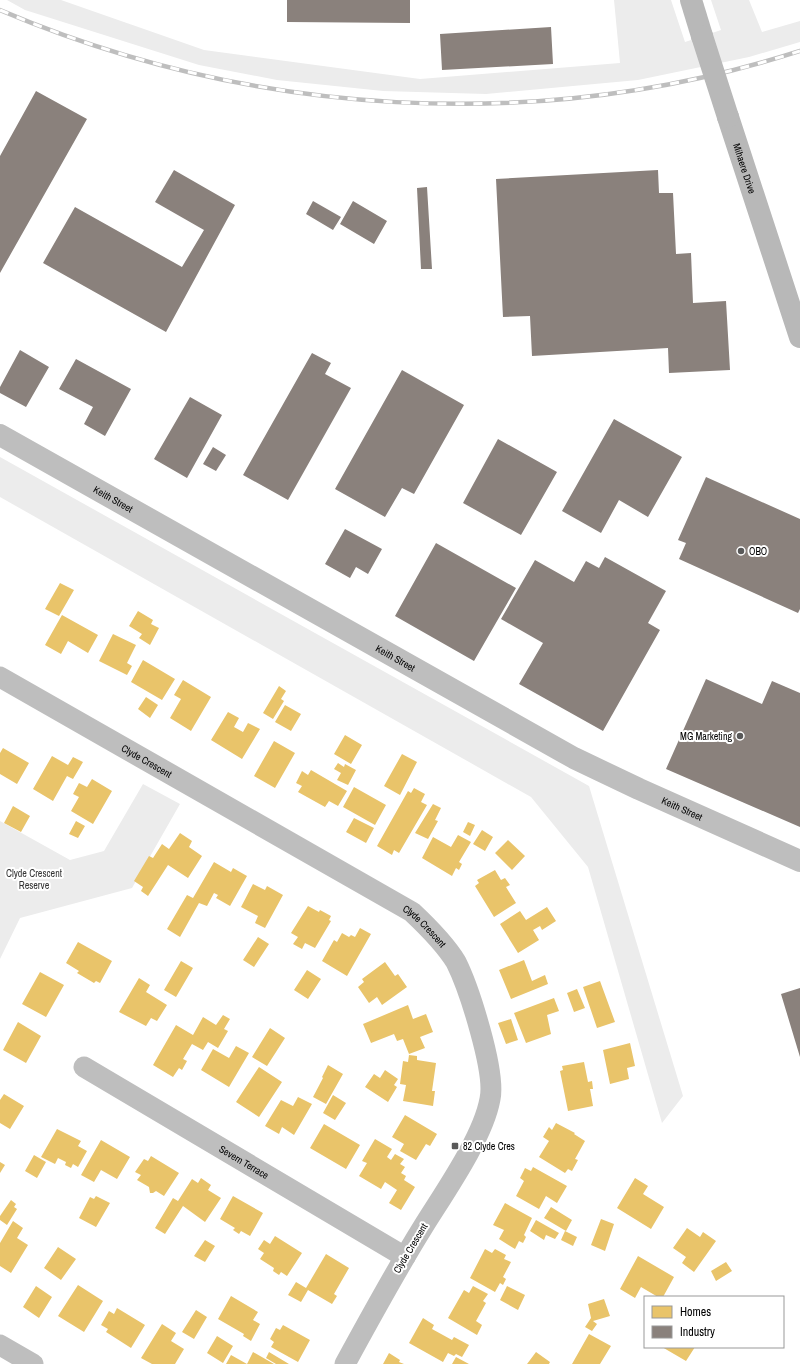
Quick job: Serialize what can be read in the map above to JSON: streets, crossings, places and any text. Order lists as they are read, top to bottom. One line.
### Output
{"streets":{"main road":["Mihaere Drive"],"street":["Keith Street","Clyde Crescent","Severn Terrace"]},"crossings":[["Clyde Crescent","Severn Terrace"]],"parks":["Clyde Crescent Reserve"],"places":{"other":["OBO","MG Marketing"],"transit":["82 Clyde Cres"]},"legend":["Homes","Industry"]}
